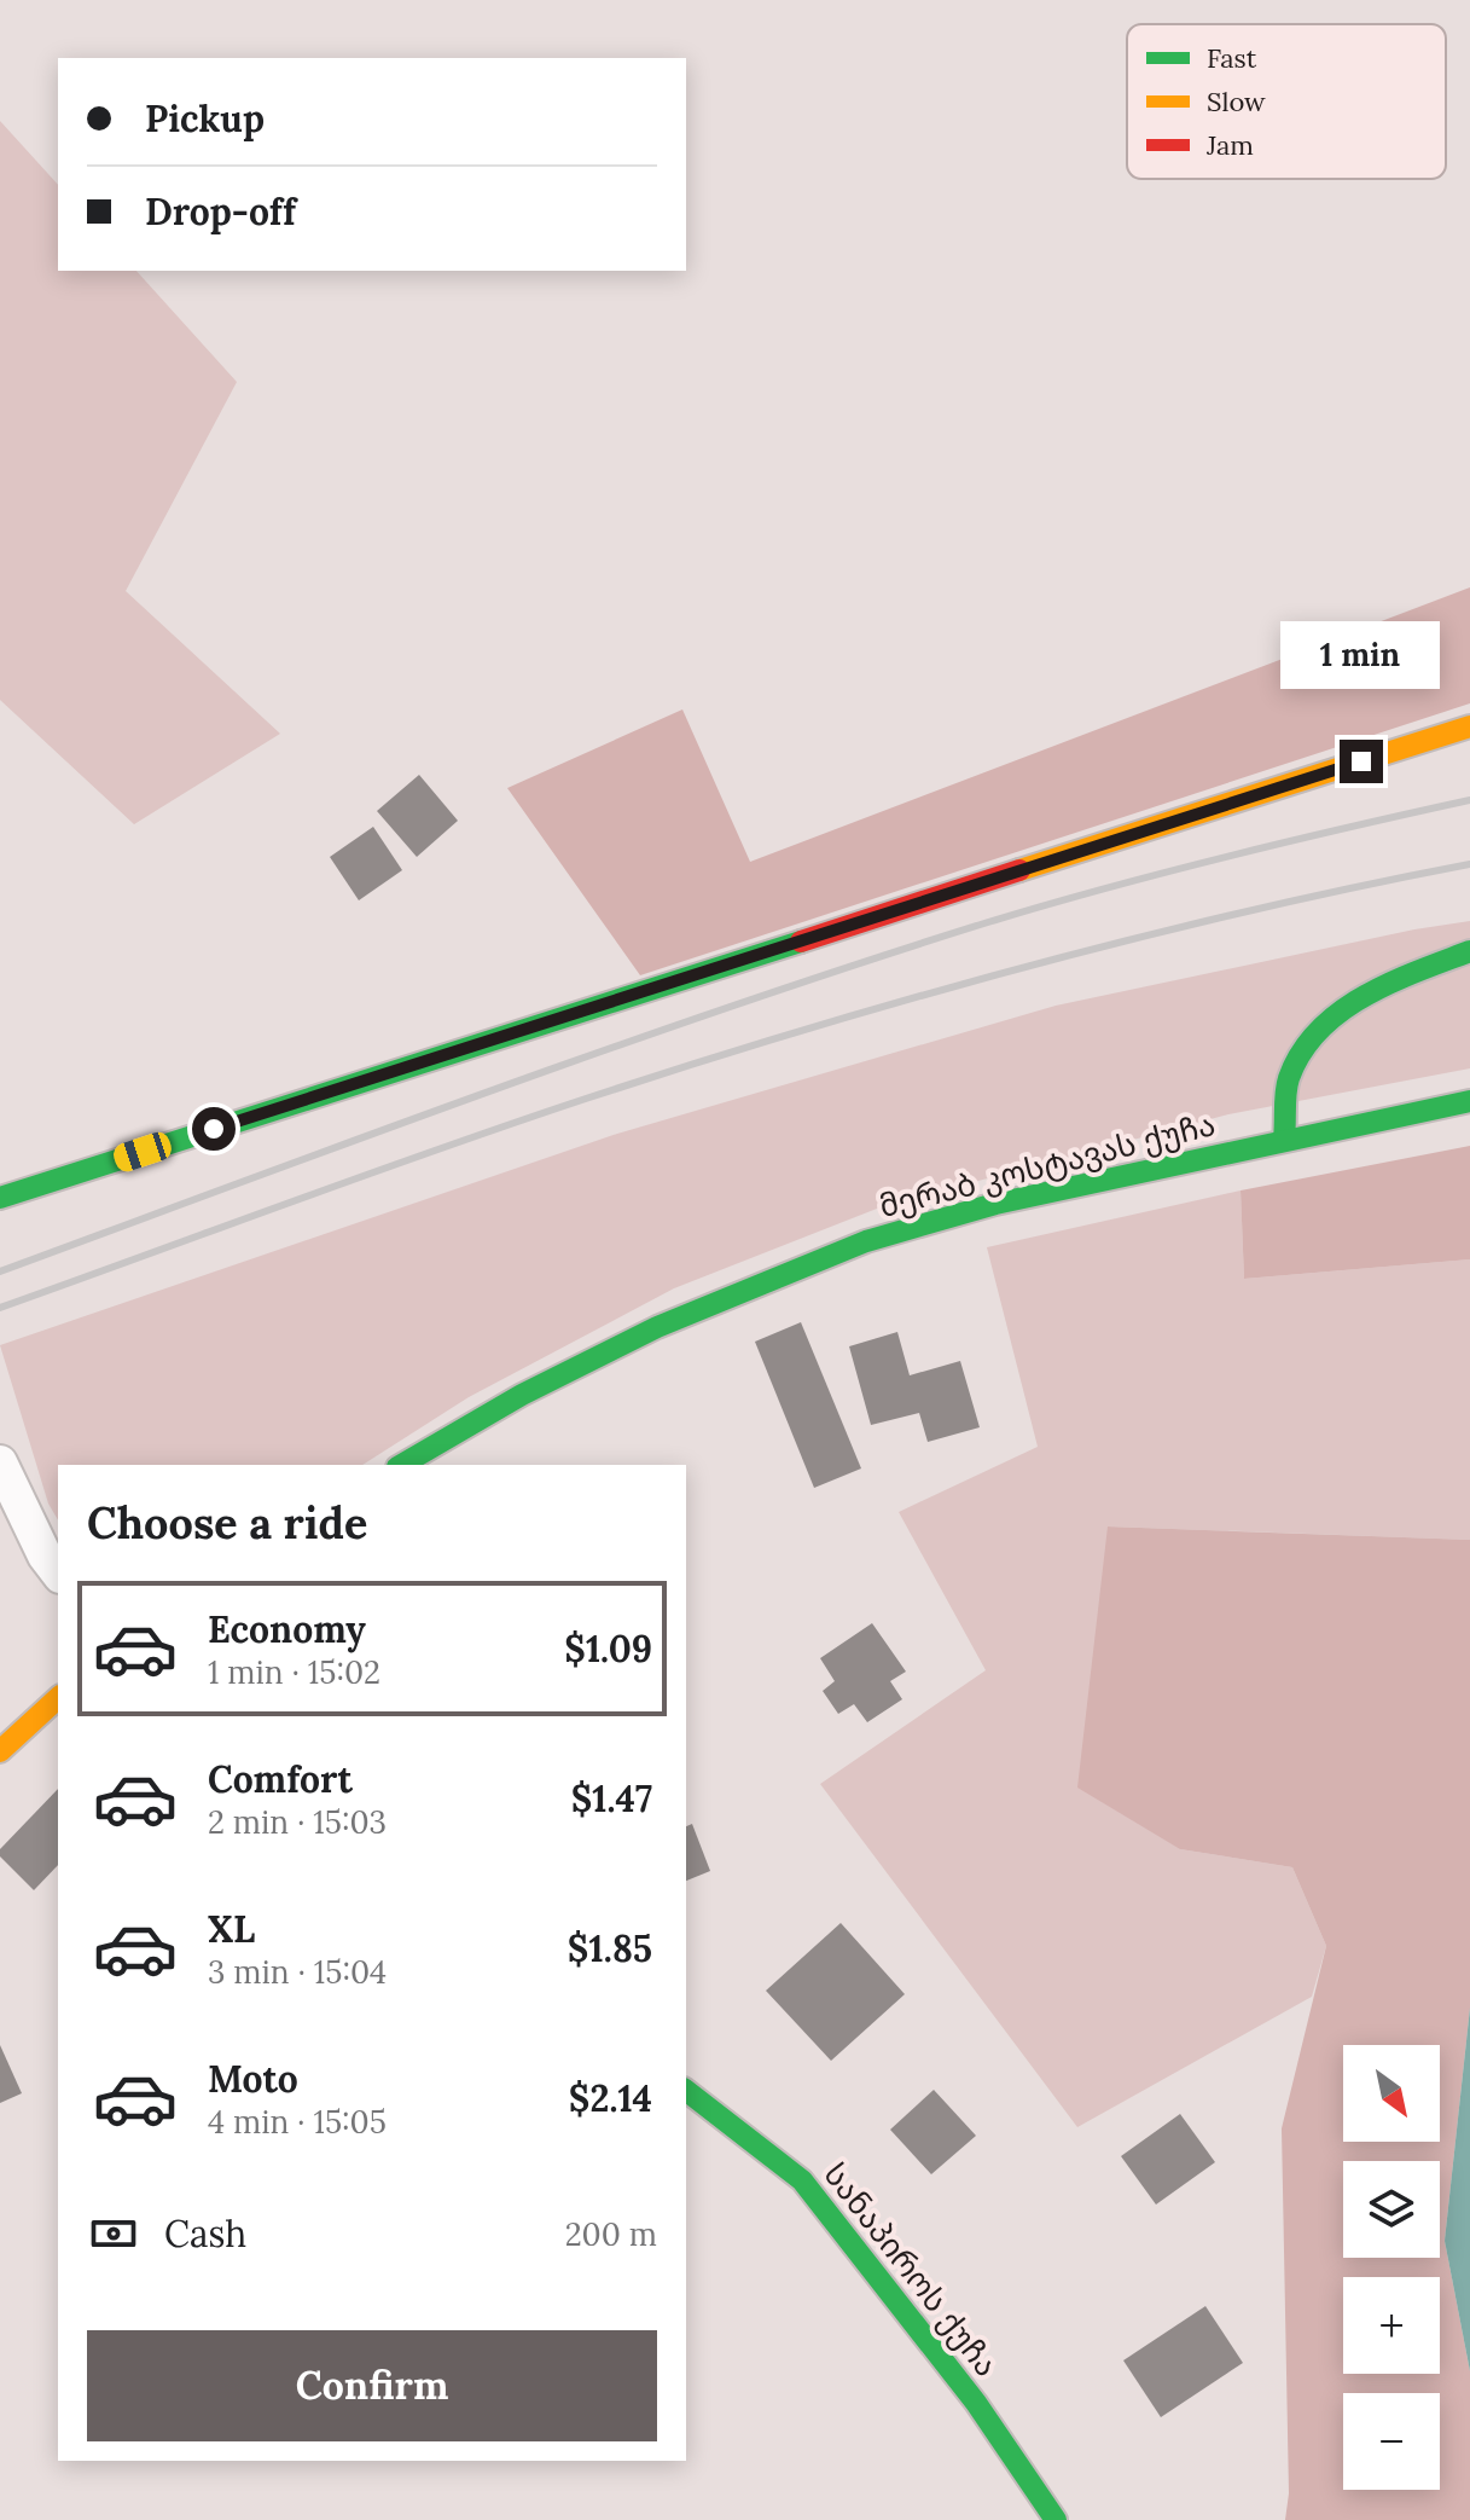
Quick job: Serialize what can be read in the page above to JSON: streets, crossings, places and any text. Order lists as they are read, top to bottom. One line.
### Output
{"streets":{"main road":["მერაბ კოსტავას ქუჩა","სანაპიროს ქუჩა"]},"legend":["Fast","Slow","Jam"],"north":"bottom right","page":{"banner":["Pickup","Drop-off"],"bubble":"1 min","heading":"Choose a ride","list":[{"name":"Economy","note":"1 min · 15:02","value":"$1.09"},{"name":"Comfort","note":"2 min · 15:03","value":"$1.47"},{"name":"XL","note":"3 min · 15:04","value":"$1.85"},{"name":"Moto","note":"4 min · 15:05","value":"$2.14"}],"map_buttons":["+","−"],"pay":["Cash","200 m"],"buttons":"Confirm"}}
